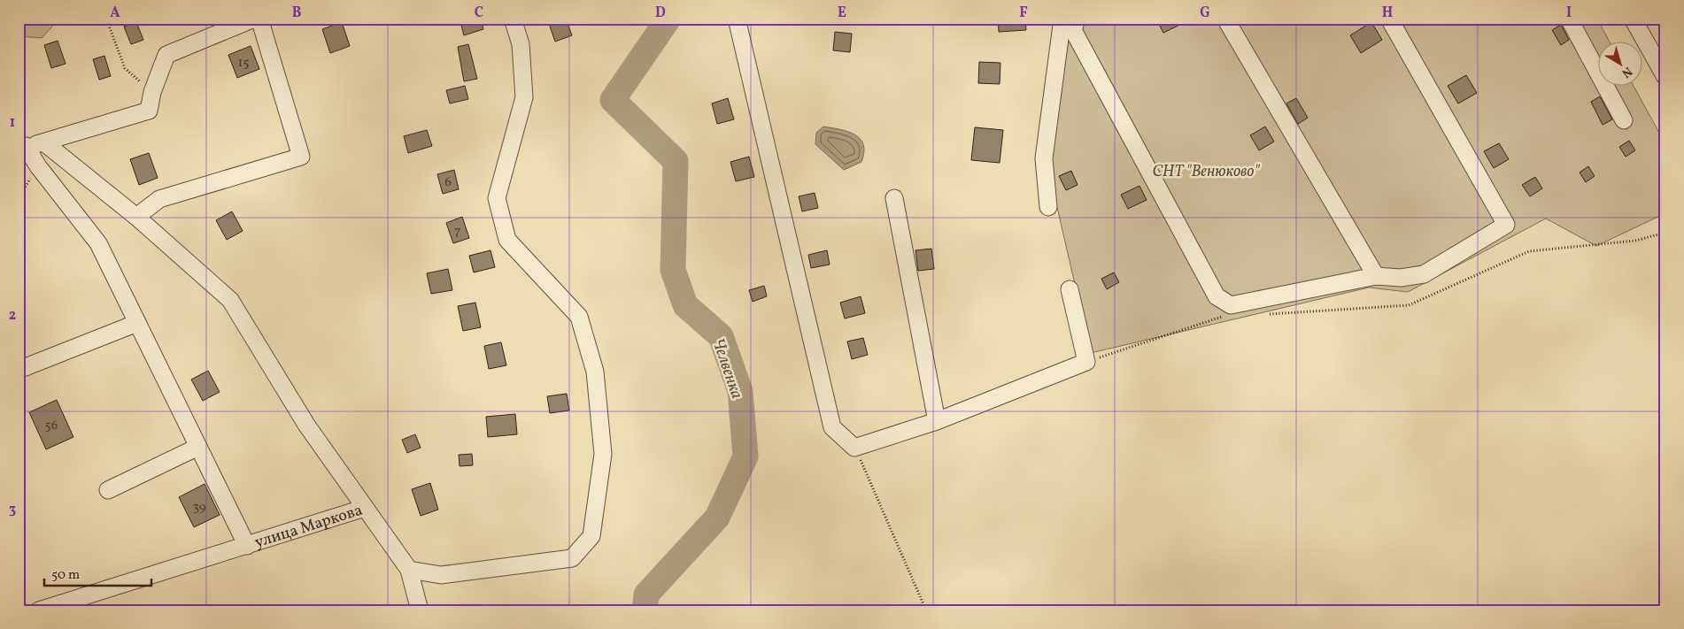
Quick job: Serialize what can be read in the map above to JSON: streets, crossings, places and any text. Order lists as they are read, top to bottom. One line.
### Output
{"streets":{"street":["улица Маркова"]},"water":["Челвенка"],"parks":["СНТ \"Венюково\""],"house_numbers":["15","6","7","56","39"],"scale_bar":"50 m","north":"bottom right","grid":{"columns":["A","B","C","D","E","F","G","H","I"],"rows":["1","2","3"]}}
